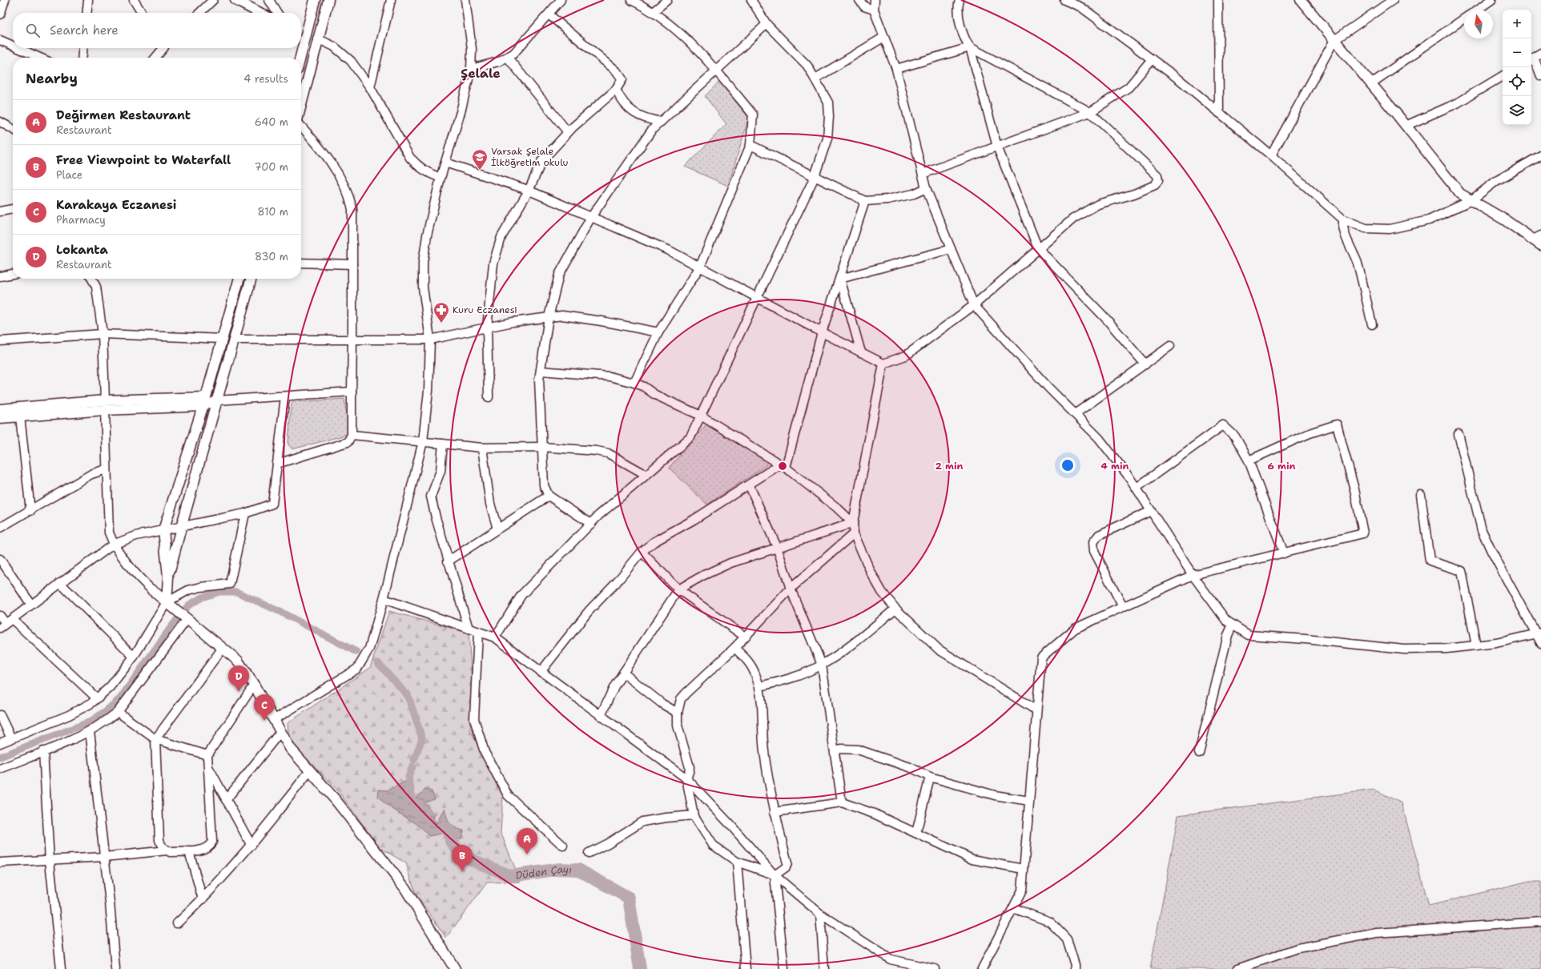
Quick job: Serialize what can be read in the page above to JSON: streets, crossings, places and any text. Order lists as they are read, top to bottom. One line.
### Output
{"districts":["Şelale"],"water":["Düden Çayı"],"places":{"school or university":["Varsak Şelale İlköğretim okulu"],"pharmacy":["Kuru Eczanesi"]},"north":"top","page":{"map_buttons":["+","−"],"search":"Search here","heading":["Nearby","4 results"],"list":[{"mark":"A","name":"Değirmen Restaurant","note":"Restaurant","value":"640 m"},{"mark":"B","name":"Free Viewpoint to Waterfall","note":"Place","value":"700 m"},{"mark":"C","name":"Karakaya Eczanesi","note":"Pharmacy","value":"810 m"},{"mark":"D","name":"Lokanta","note":"Restaurant","value":"830 m"}],"pins":["D","C","A","B"]},"rings":["2 min","4 min","6 min"]}
